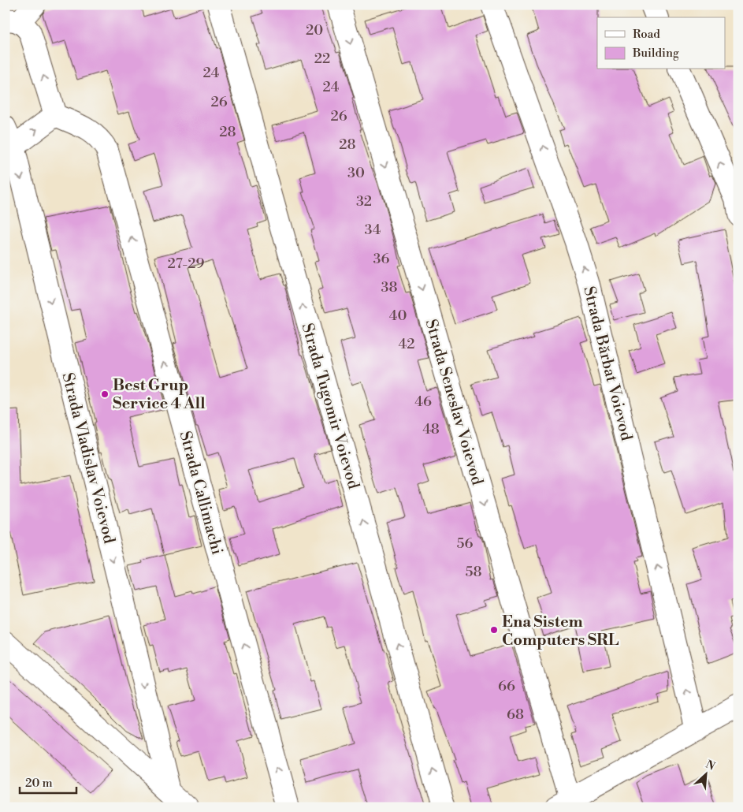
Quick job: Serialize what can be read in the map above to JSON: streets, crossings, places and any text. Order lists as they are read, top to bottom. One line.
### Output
{"streets":{"street":["Strada Bărbat Voievod","Strada Seneslav Voievod","Strada Tugomir Voievod","Strada Vladislav Voievod","Strada Callimachi"]},"one_way":["Strada Bărbat Voievod","Strada Seneslav Voievod","Strada Tugomir Voievod","Strada Vladislav Voievod","Strada Callimachi"],"places":["Best Grup Service 4 All","Ena Sistem Computers SRL"],"house_numbers":["20","22","24","24","26","26","28","28","30","32","34","36","27-29","38","40","42","46","48","56","58","66","68"],"legend":["Road","Building"],"scale_bar":"20 m","north":"top right"}
